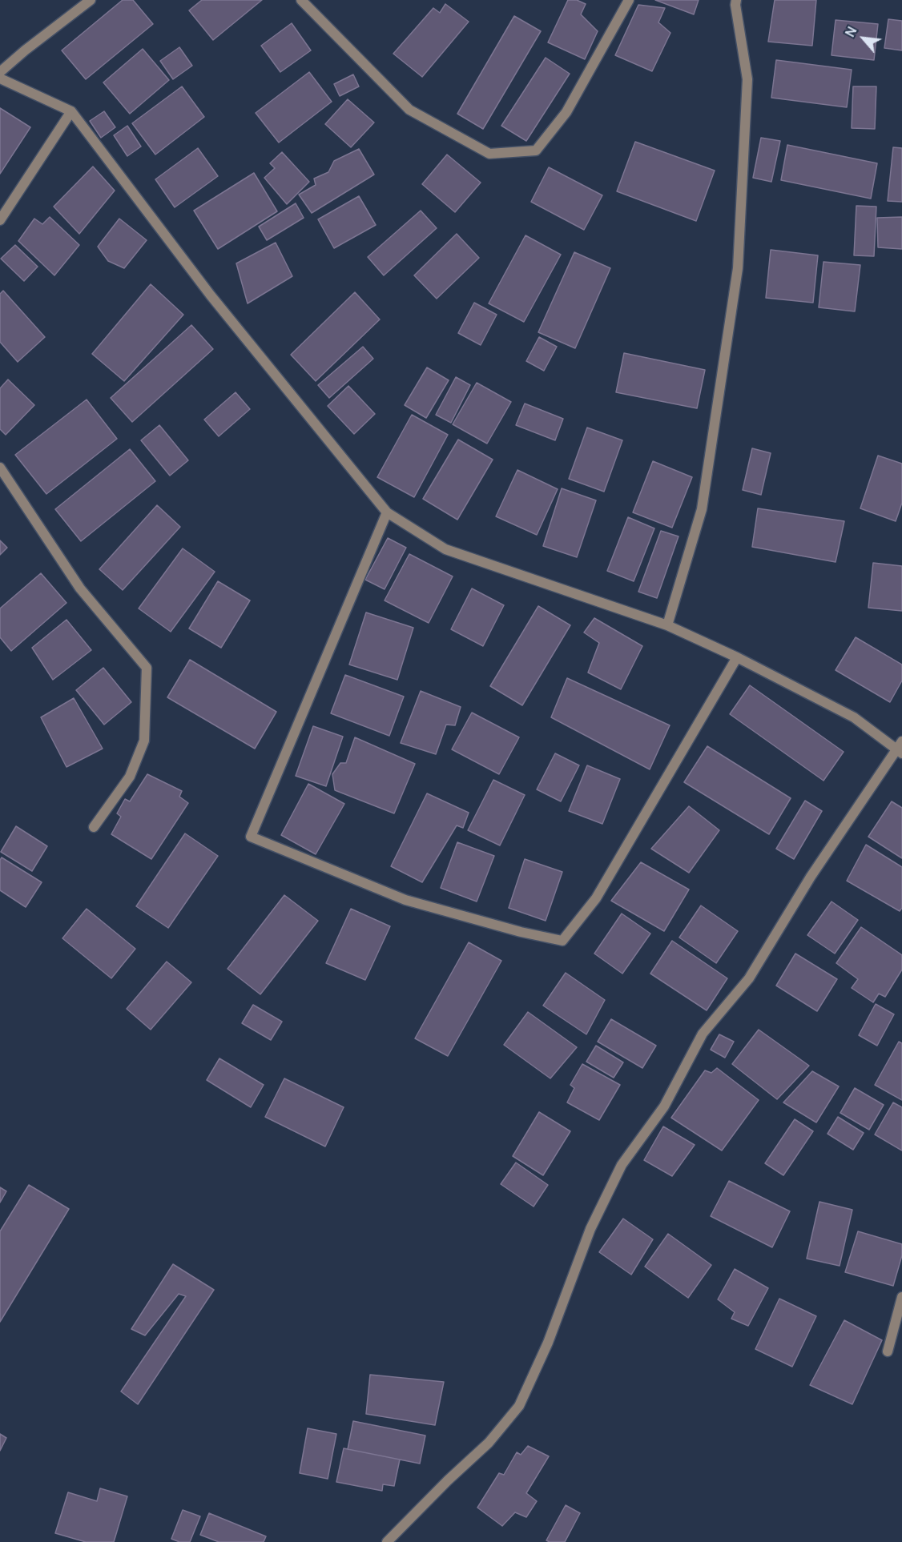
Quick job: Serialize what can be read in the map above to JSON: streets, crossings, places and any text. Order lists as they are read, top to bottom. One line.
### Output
{"north":"top left"}
